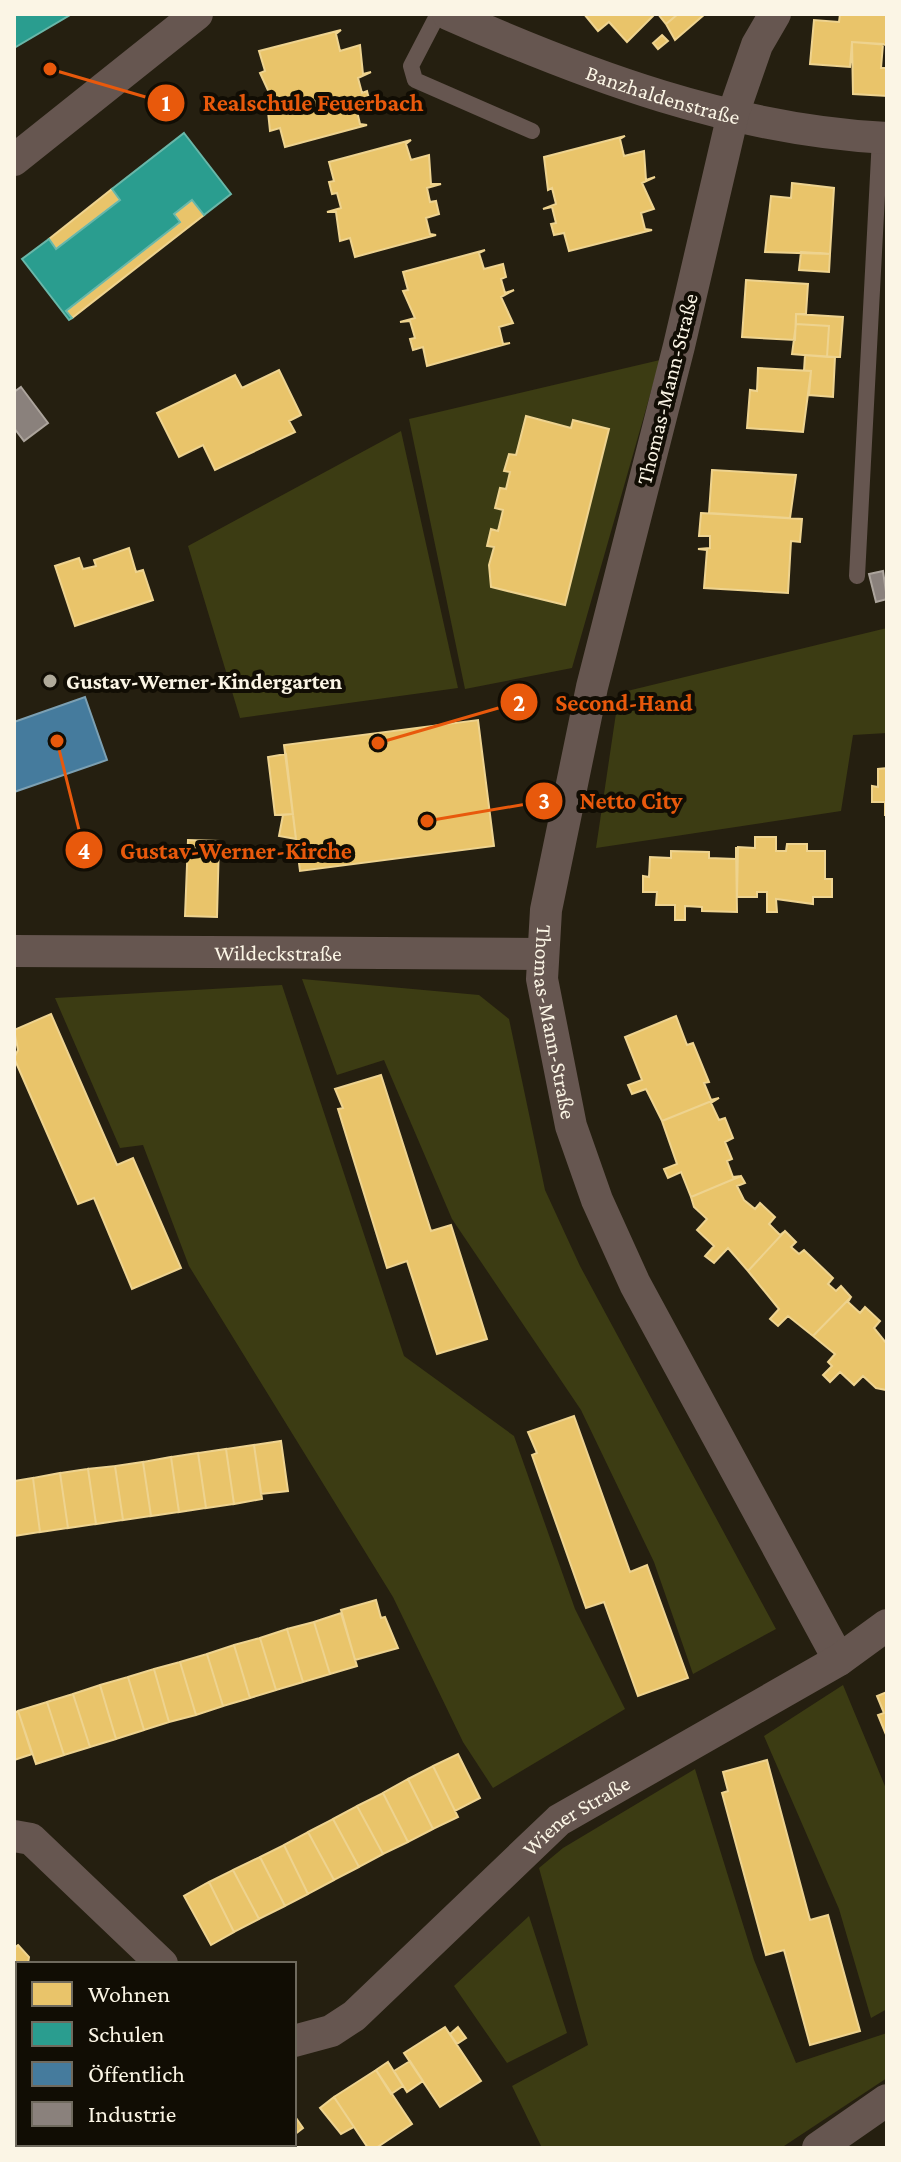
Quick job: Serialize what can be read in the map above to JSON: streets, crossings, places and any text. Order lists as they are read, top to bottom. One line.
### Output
{"streets":{"street":["Banzhaldenstraße","Thomas-Mann-Straße","Wildeckstraße","Wiener Straße"]},"crossings":[["Banzhaldenstraße","Thomas-Mann-Straße"],["Thomas-Mann-Straße","Wildeckstraße"],["Thomas-Mann-Straße","Wiener Straße"]],"places":["Realschule Feuerbach","Gustav-Werner-Kindergarten","Gustav-Werner-Kirche","Second-Hand","Netto City"],"legend":["Wohnen","Schulen","Öffentlich","Industrie"]}
